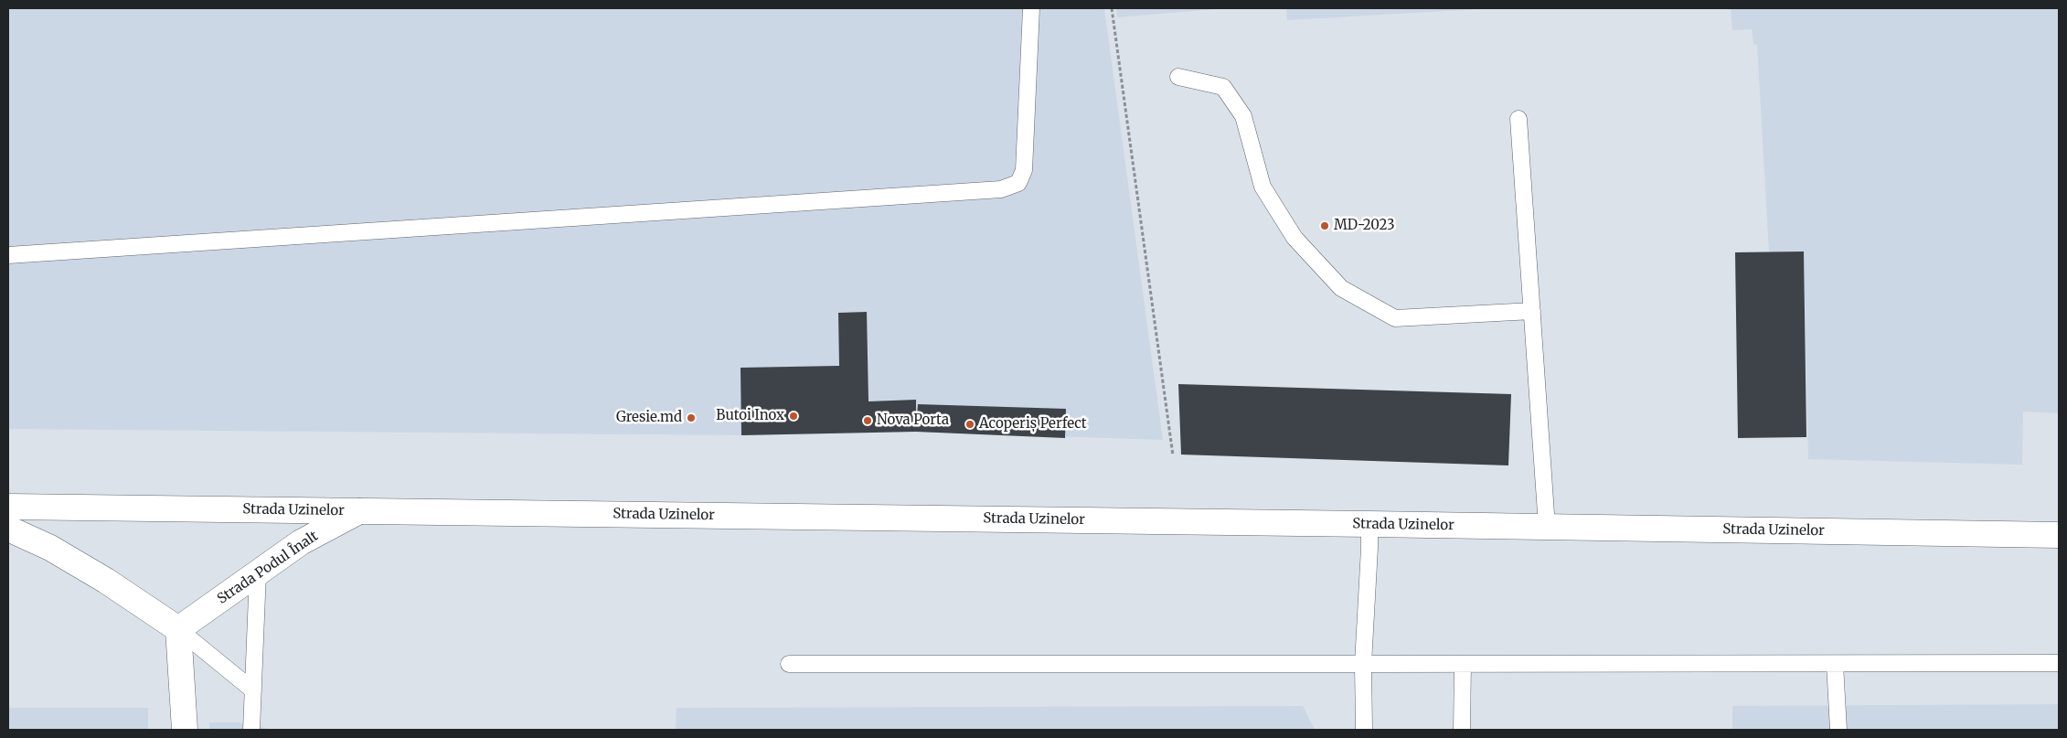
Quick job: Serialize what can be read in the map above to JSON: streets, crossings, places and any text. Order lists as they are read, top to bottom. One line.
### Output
{"streets":{"main road":["Strada Uzinelor","Strada Podul Înalt"]},"crossings":[["Strada Uzinelor","Strada Podul Înalt"]],"places":["MD-2023","Butoi Inox","Gresie.md","Nova Porta","Acoperiș Perfect"]}
